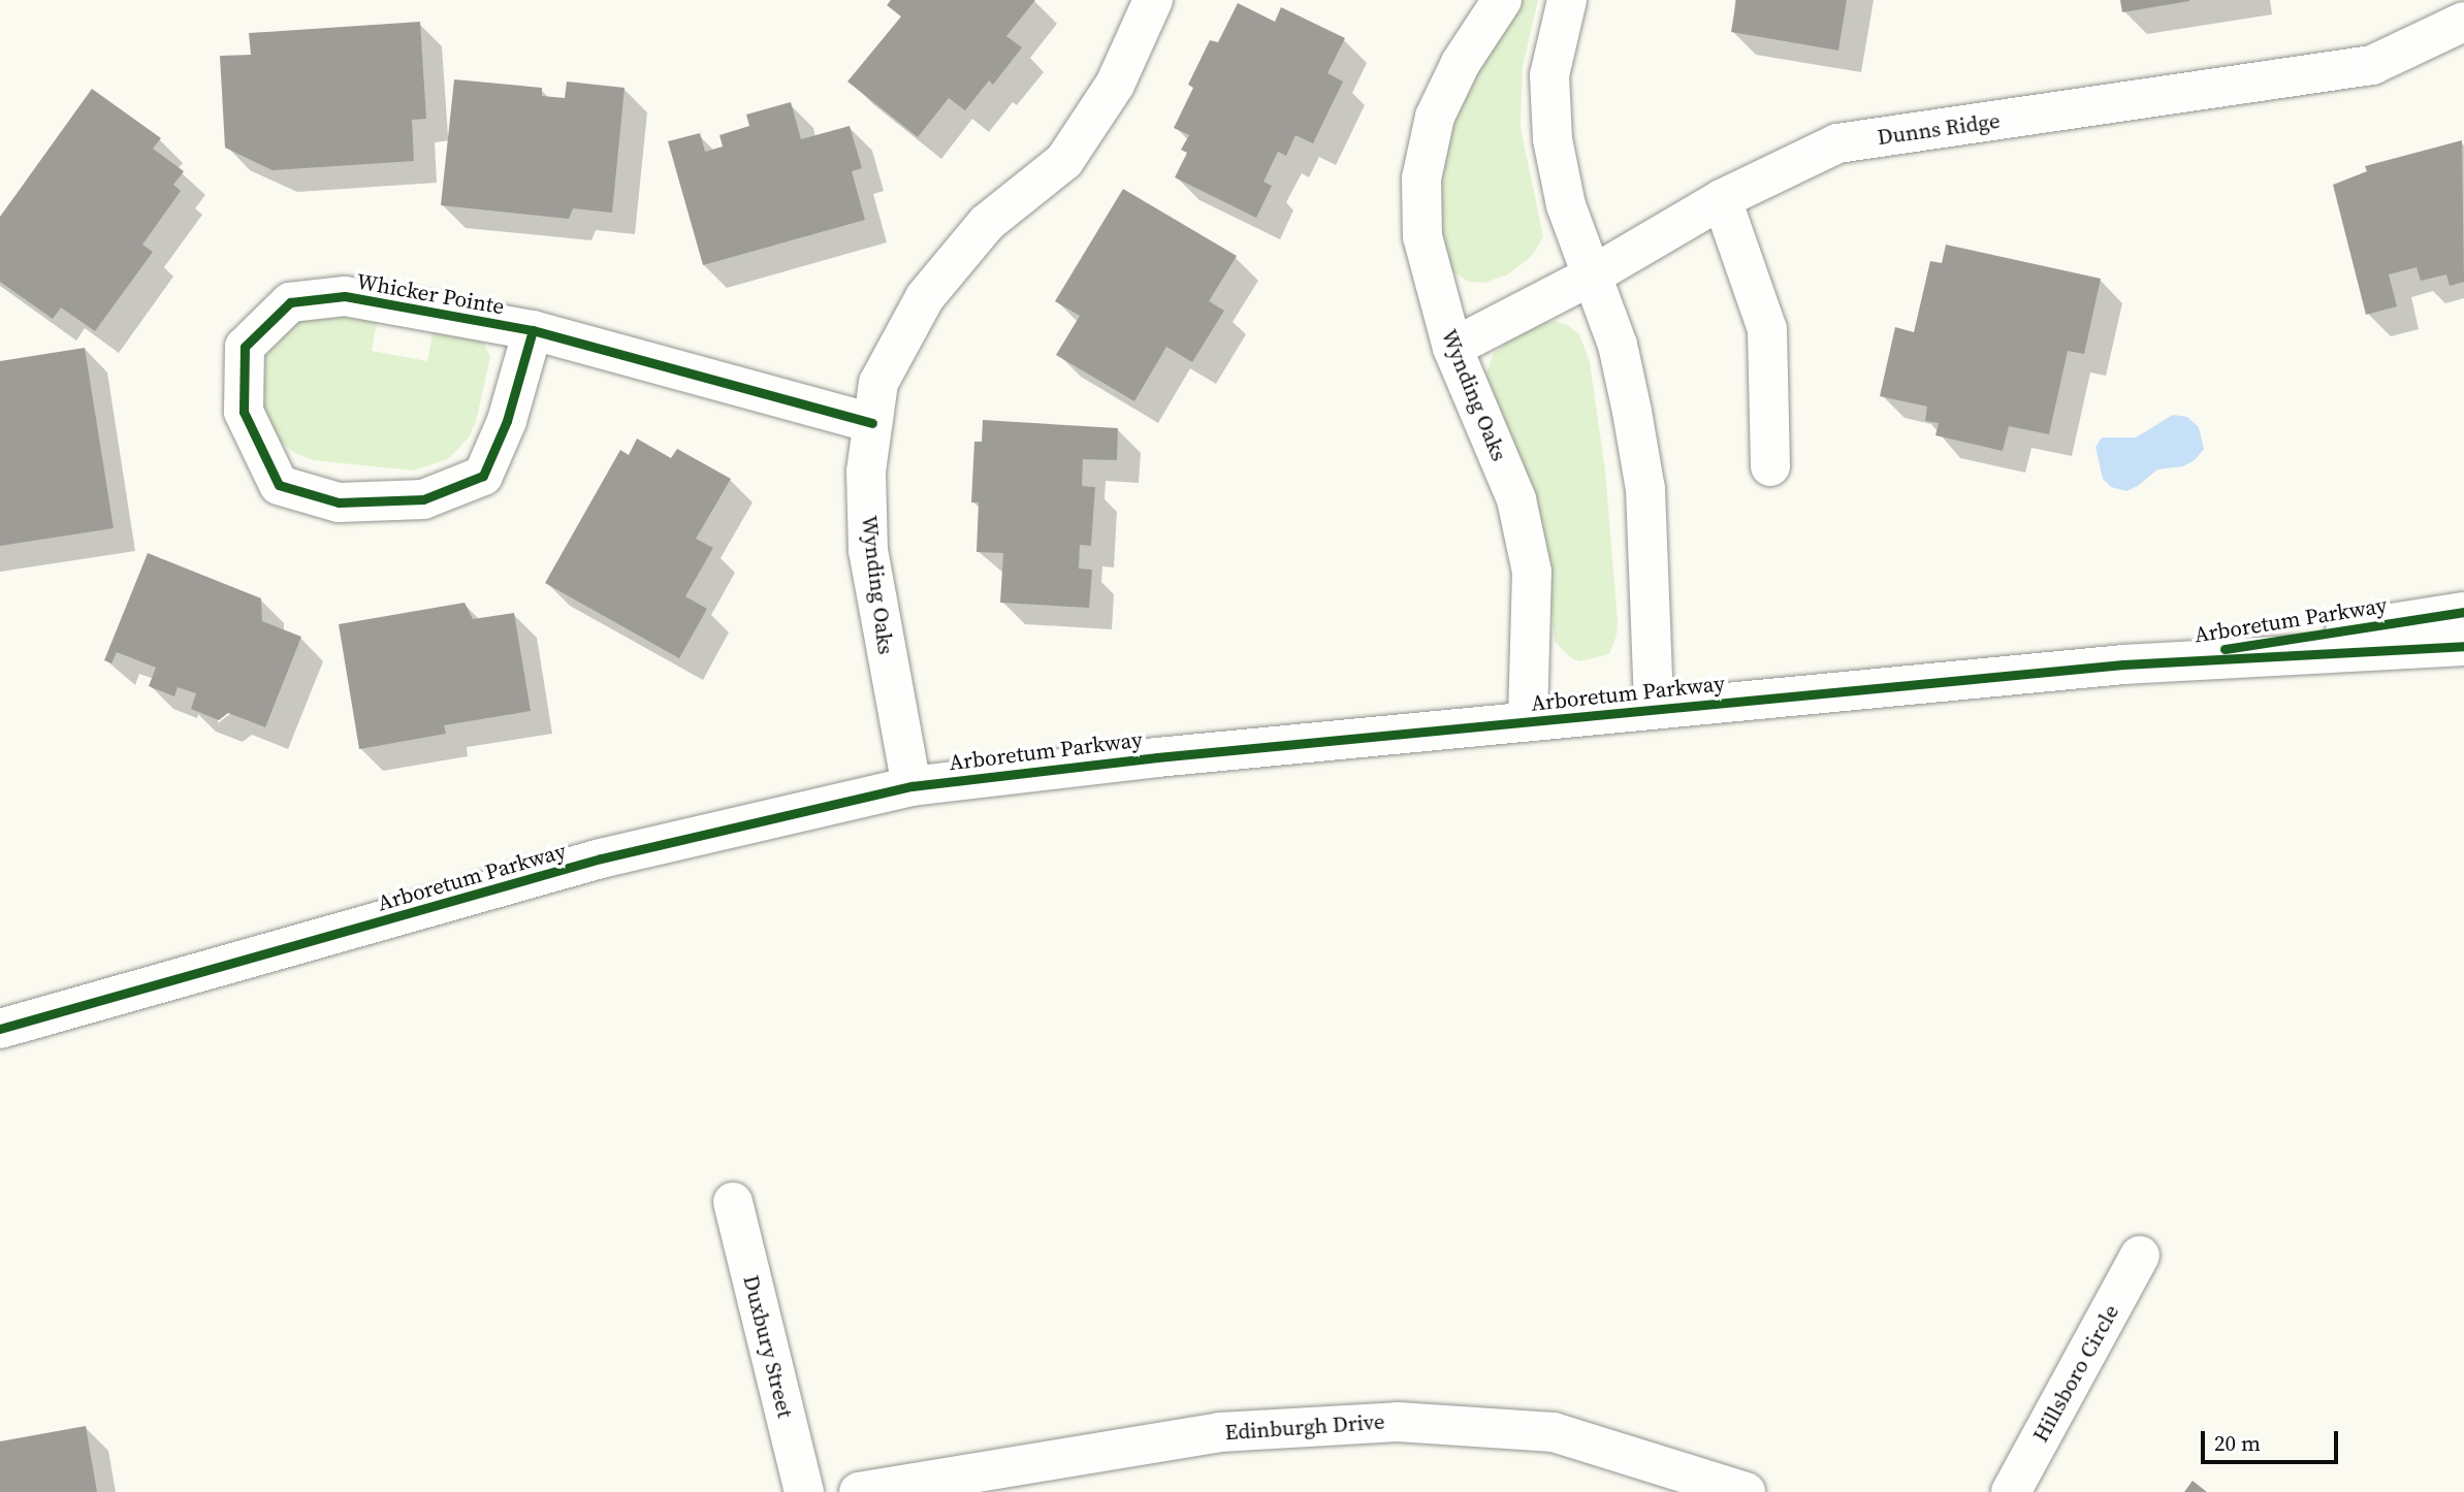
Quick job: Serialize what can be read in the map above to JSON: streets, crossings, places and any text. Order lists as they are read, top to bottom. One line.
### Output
{"streets":{"street":["Dunns Ridge","Whicker Pointe","Wynding Oaks","Arboretum Parkway","Duxbury Street","Hillsboro Circle","Edinburgh Drive"]},"crossings":[["Dunns Ridge","Wynding Oaks"],["Whicker Pointe","Wynding Oaks"],["Wynding Oaks","Arboretum Parkway"]],"scale_bar":"20 m"}
